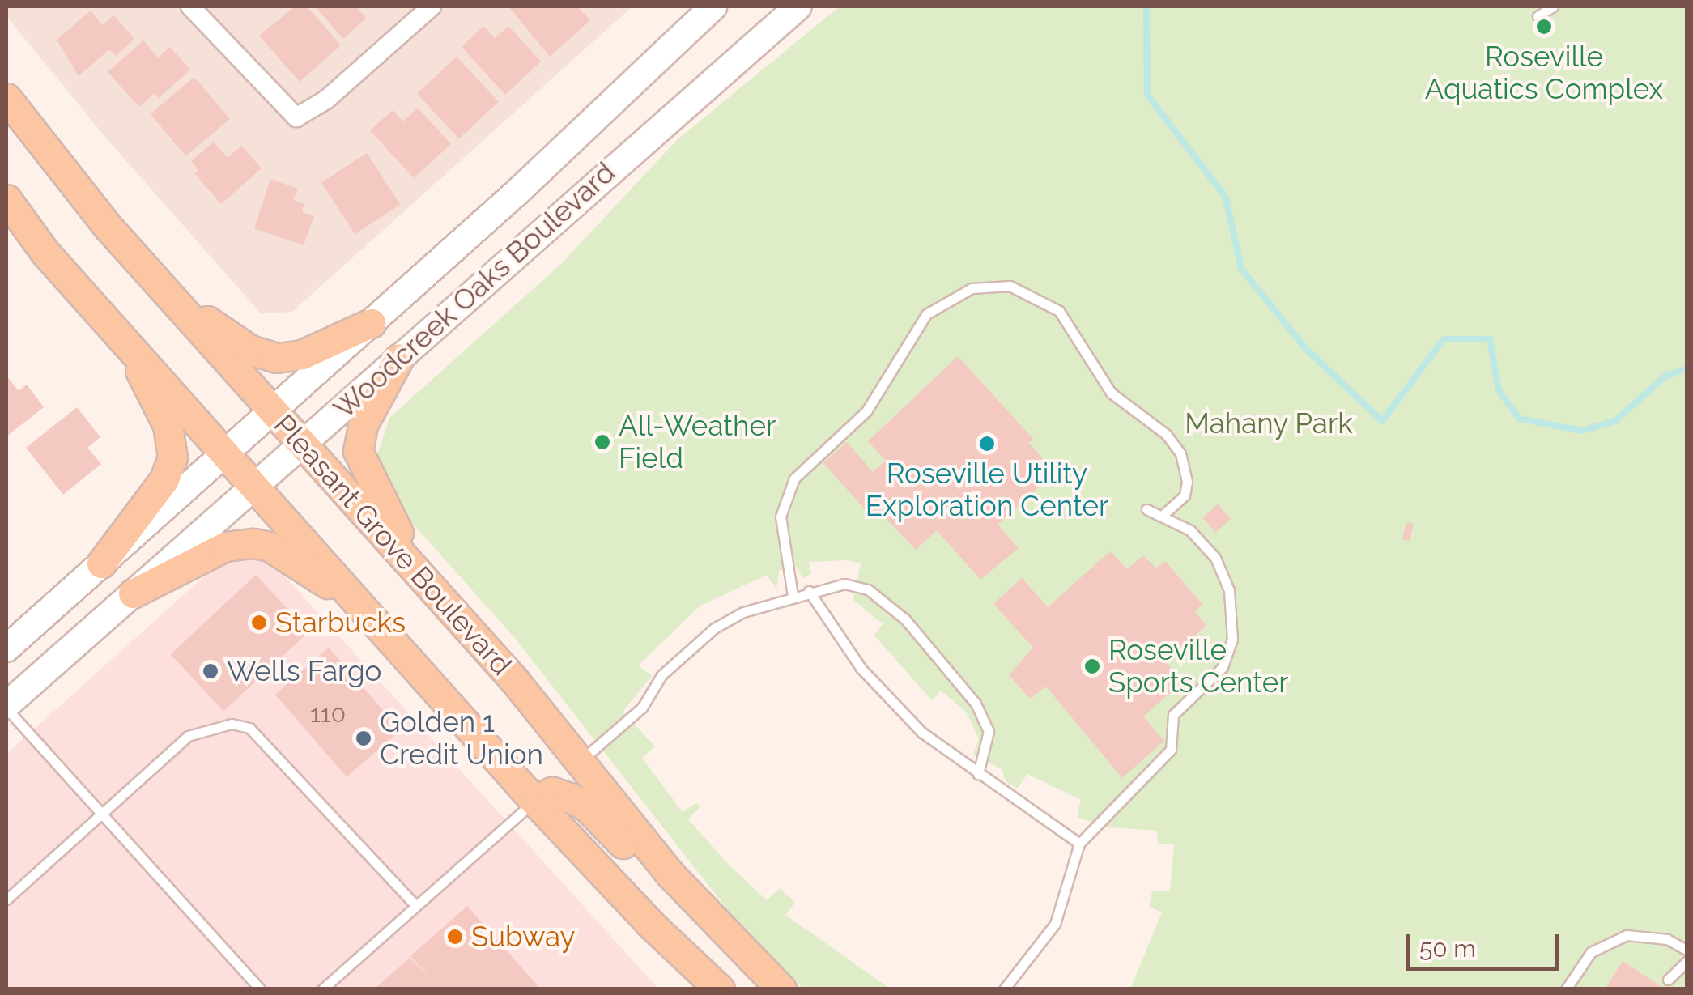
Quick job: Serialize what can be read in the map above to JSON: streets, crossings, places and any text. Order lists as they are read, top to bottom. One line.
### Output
{"streets":{"main road":["Woodcreek Oaks Boulevard","Pleasant Grove Boulevard"]},"crossings":[["Woodcreek Oaks Boulevard","Pleasant Grove Boulevard"]],"parks":["Mahany Park"],"places":["Roseville Aquatics Complex","All-Weather Field","Roseville Utility Exploration Center","Starbucks","Roseville Sports Center","Wells Fargo","Golden 1 Credit Union","Subway"],"house_numbers":["110"],"scale_bar":"50 m"}
